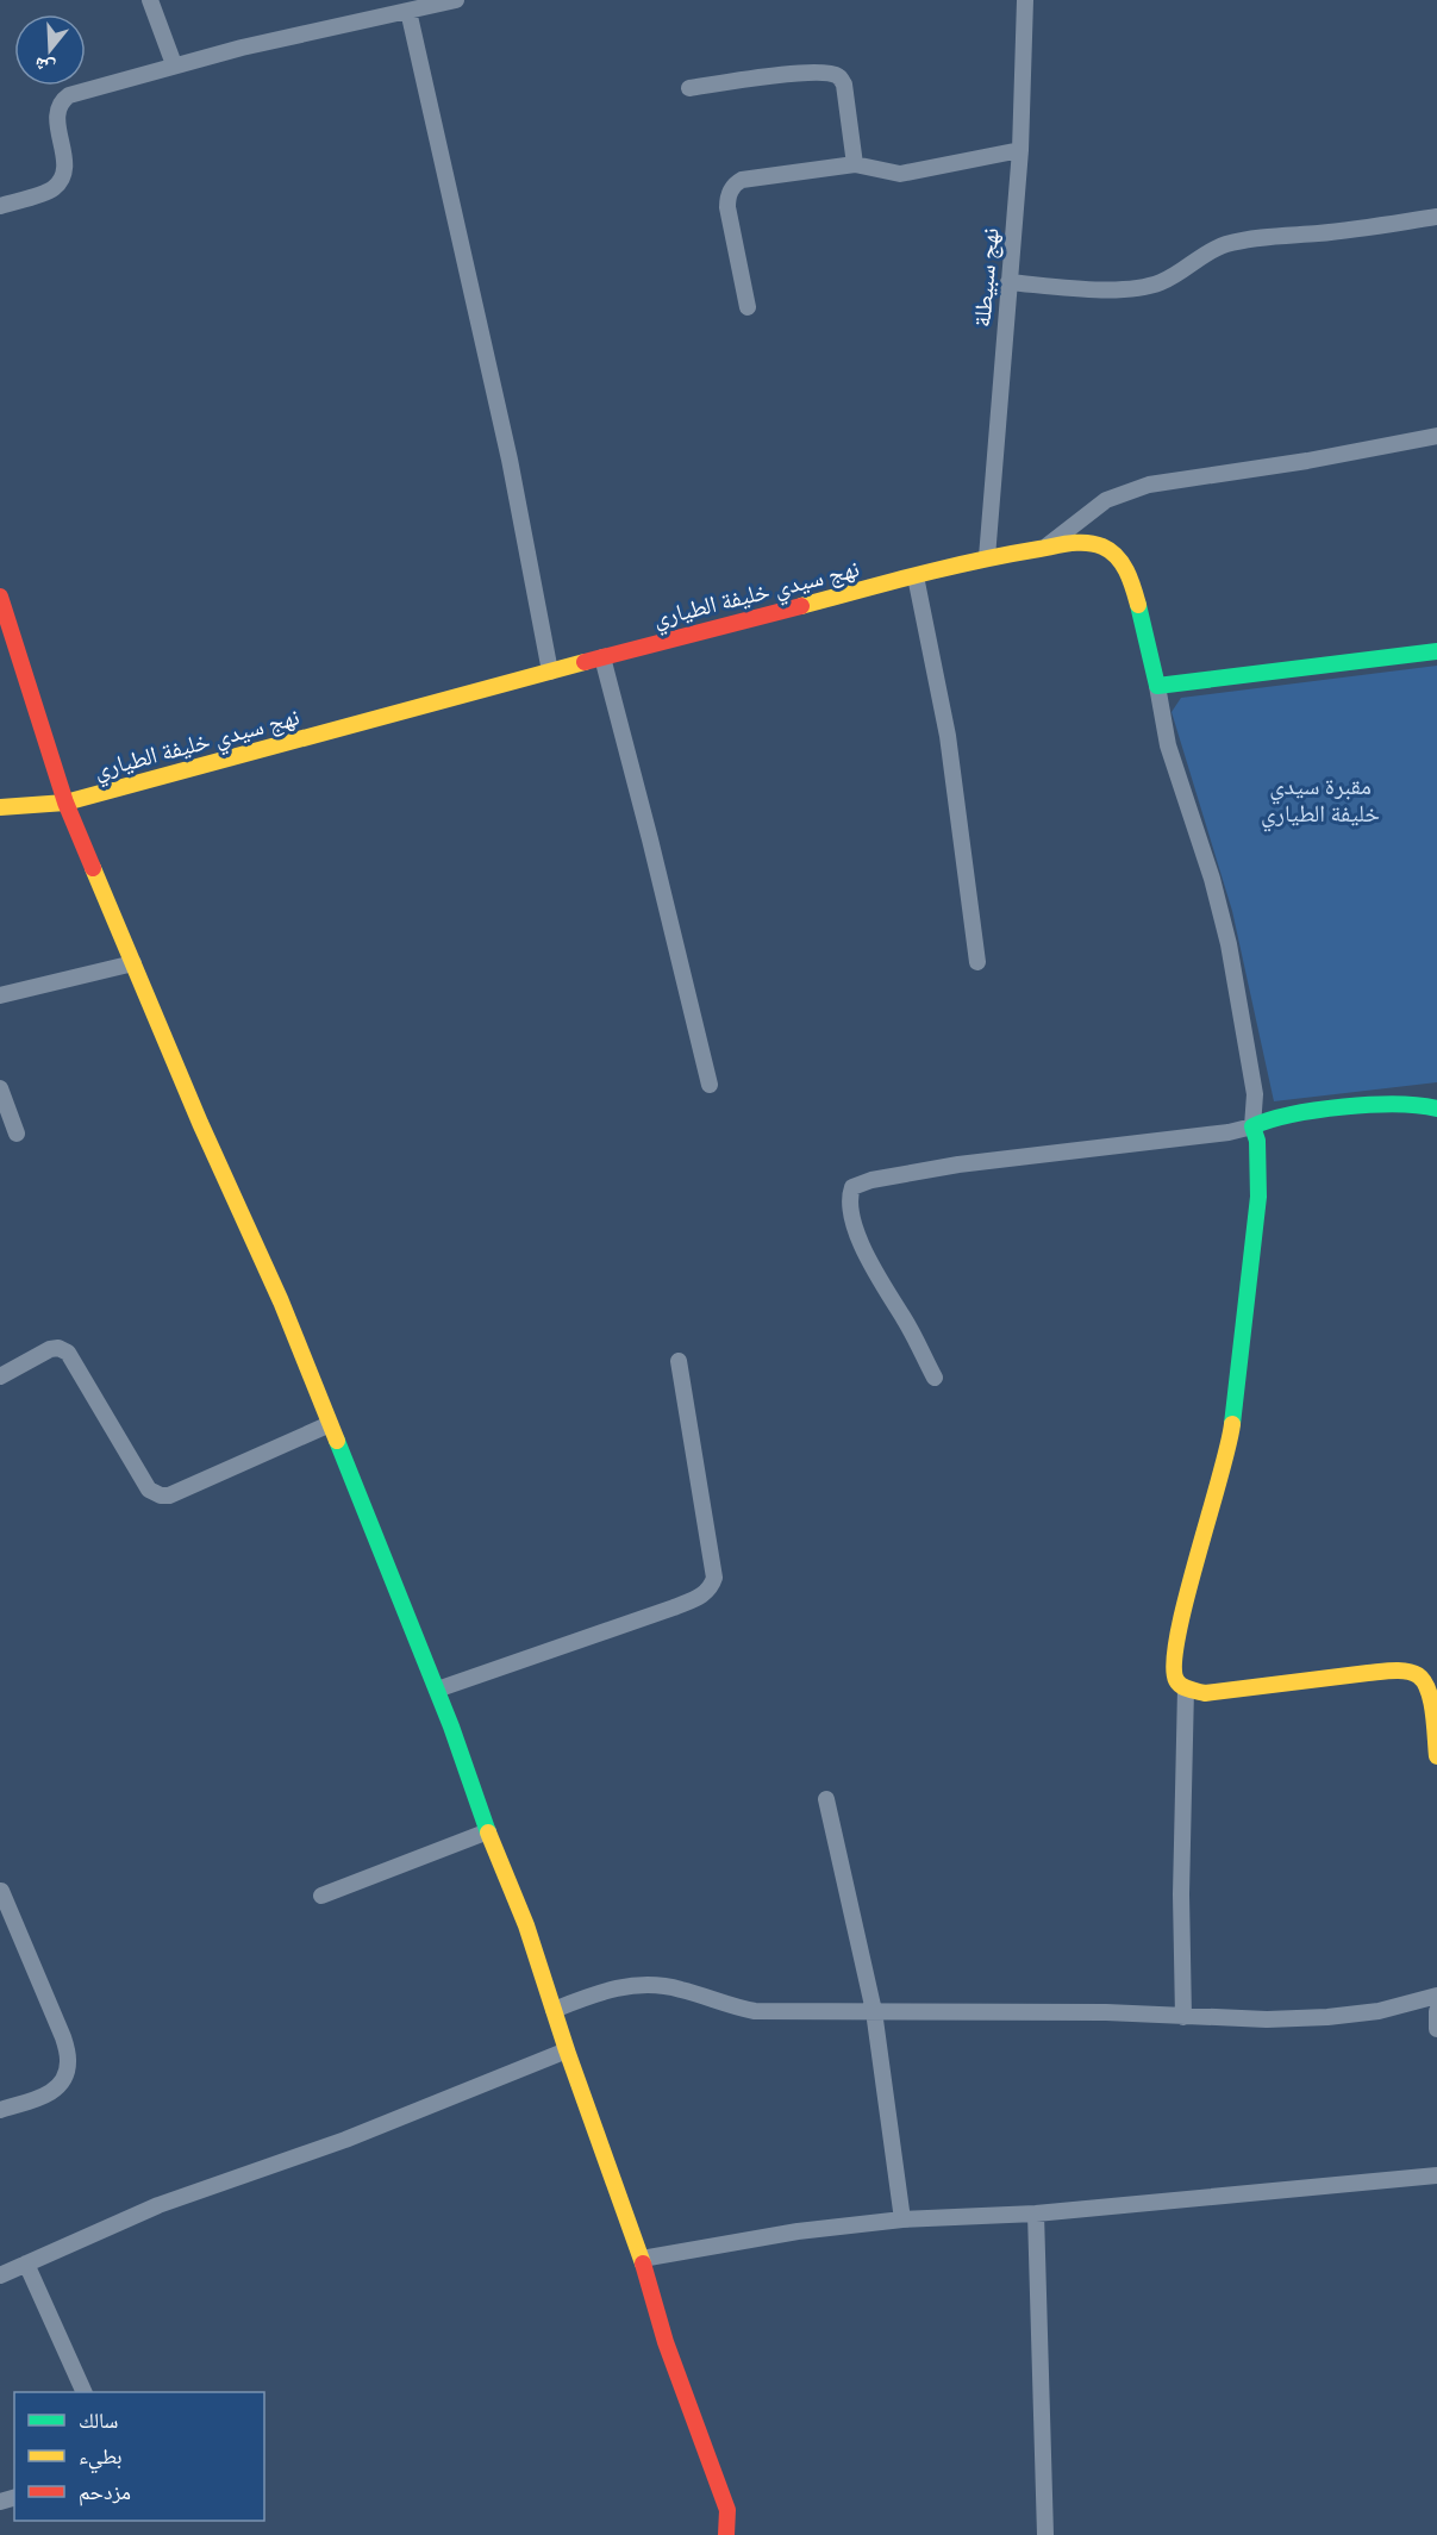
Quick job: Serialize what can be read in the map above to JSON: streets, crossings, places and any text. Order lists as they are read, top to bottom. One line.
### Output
{"streets":{"street":["نهج سبيطلة","نهج سيدي خليفة الطياري"]},"crossings":[["نهج سبيطلة","نهج سيدي خليفة الطياري"]],"parks":["مقبرة سيدي خليفة الطياري"],"legend":["سالك","بطيء","مزدحم"],"north":"bottom"}
